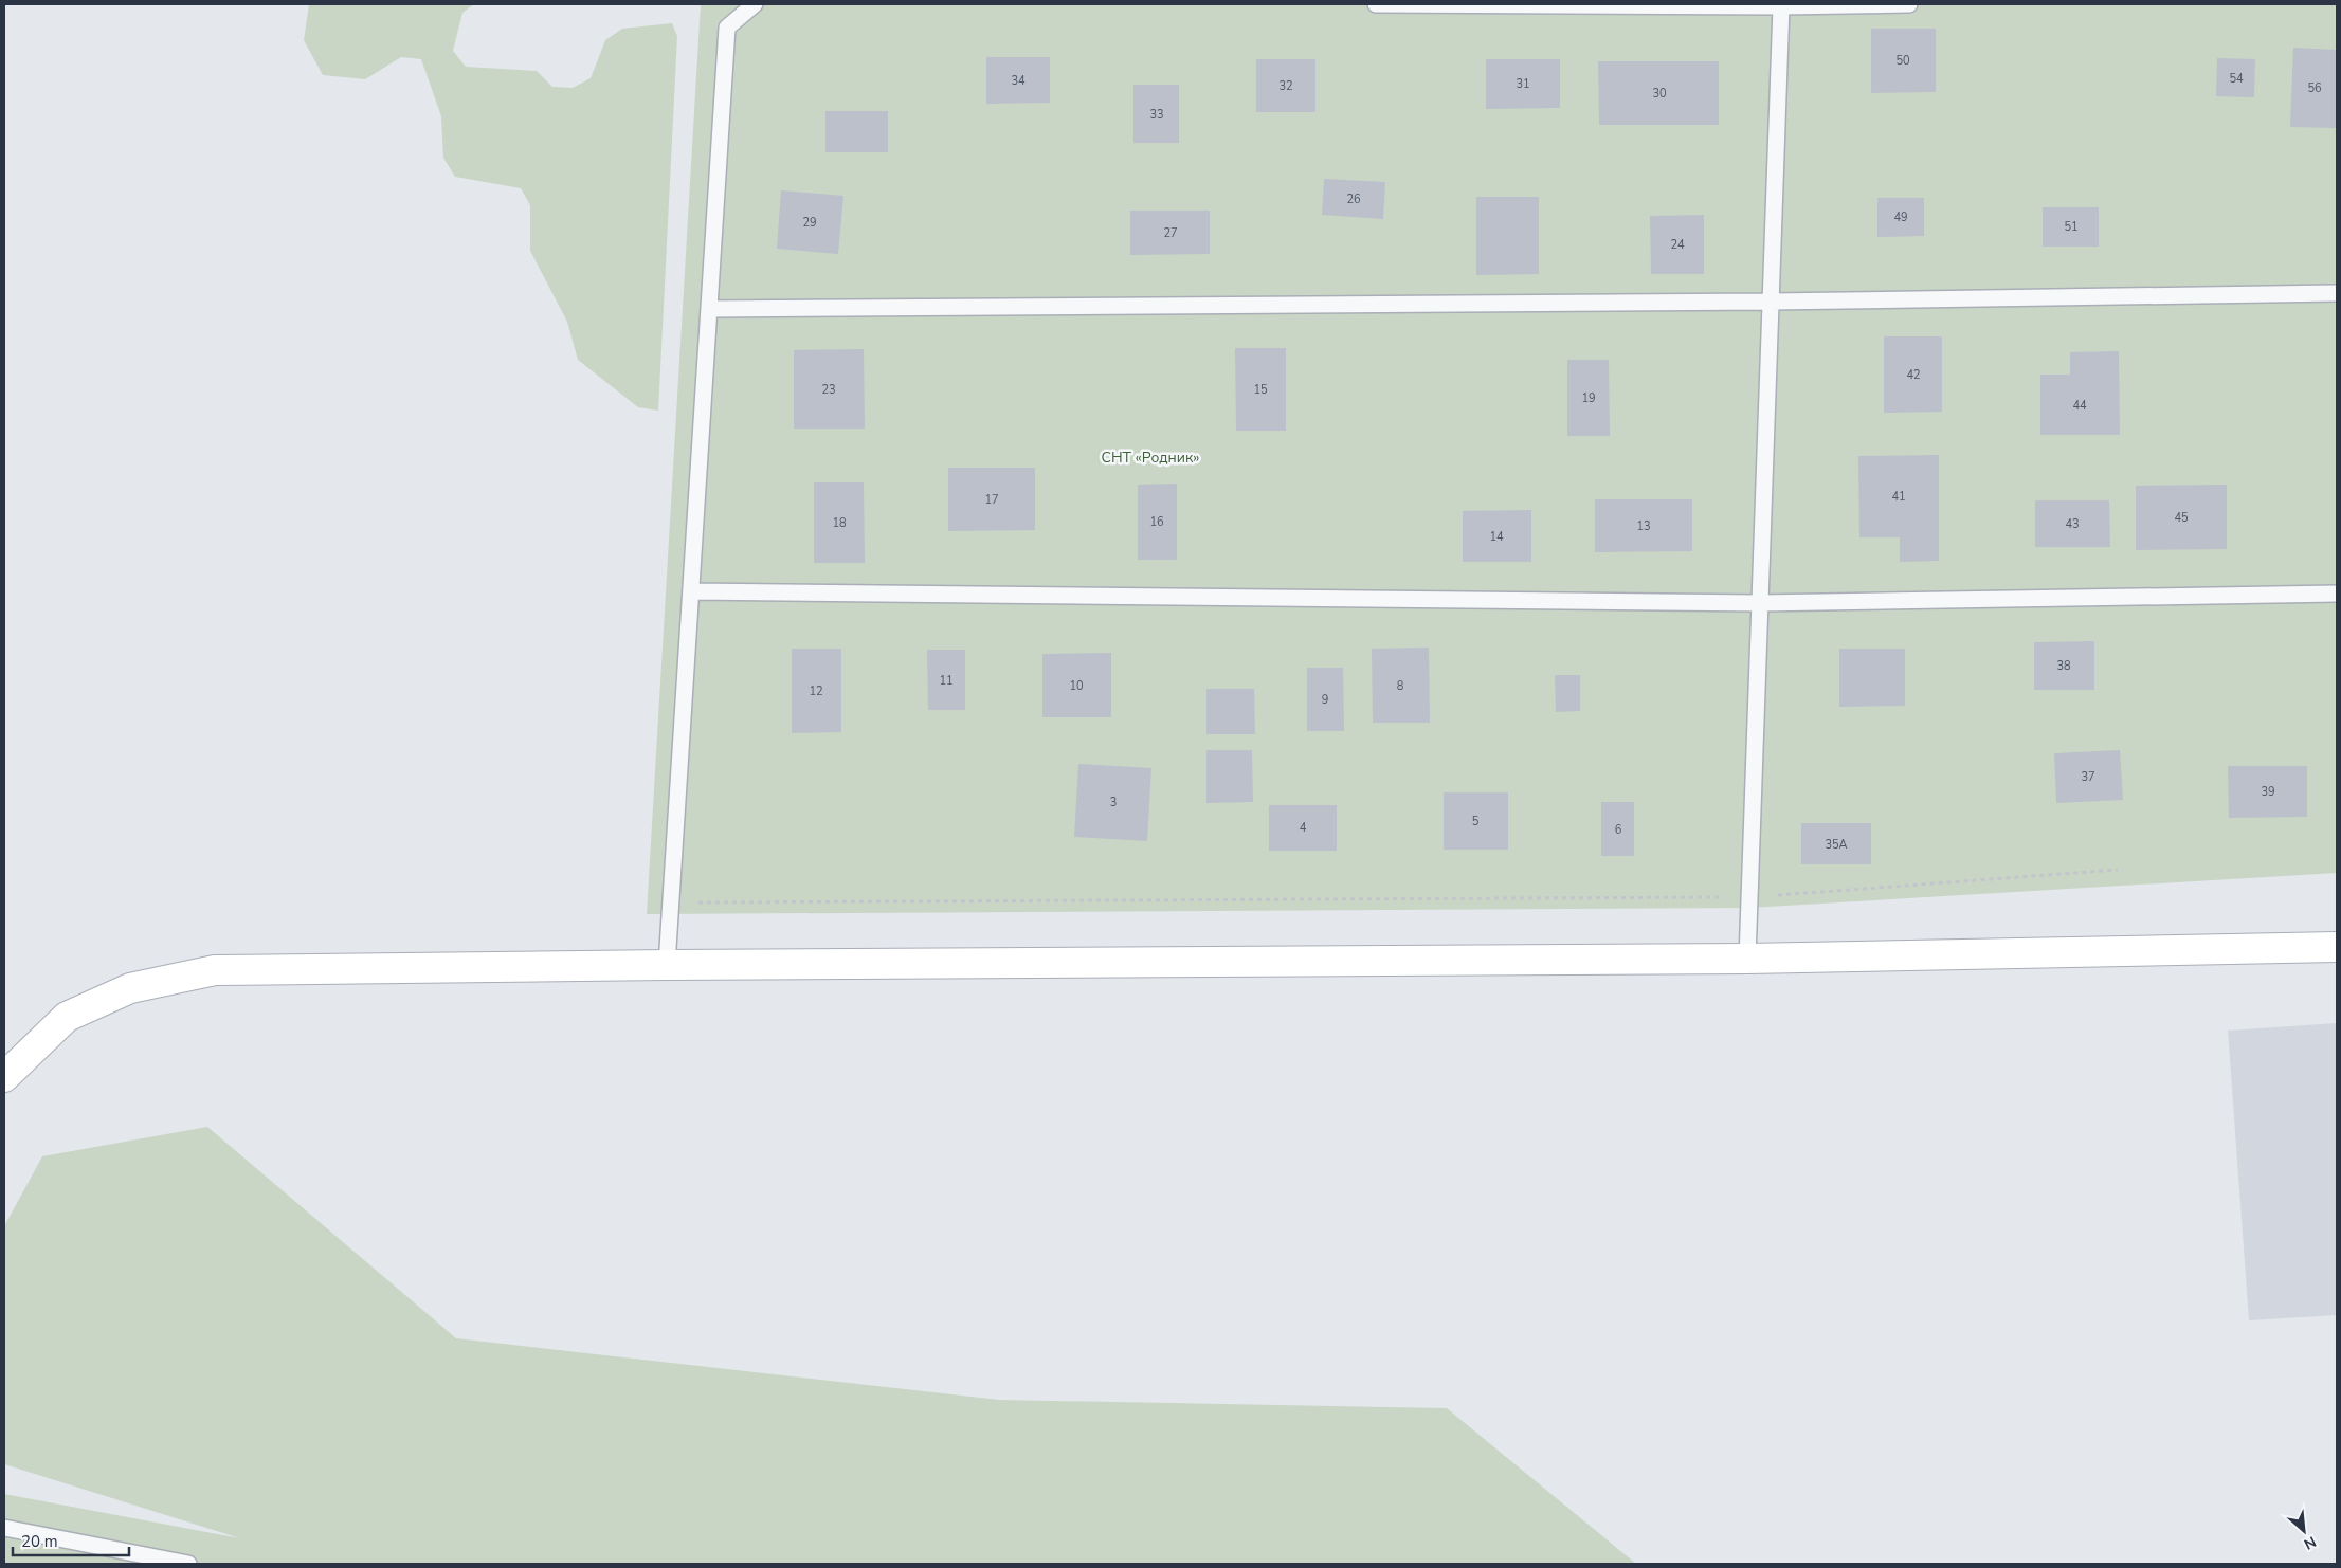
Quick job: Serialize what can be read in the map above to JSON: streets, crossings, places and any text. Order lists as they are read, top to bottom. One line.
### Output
{"parks":["СНТ «Родник»"],"house_numbers":["50","54","34","31","32","56","30","33","26","49","29","51","27","24","42","23","15","19","44","41","17","45","16","18","43","13","14","38","11","10","8","12","9","37","39","3","5","4","6","35А"],"scale_bar":"20 m","north":"bottom right"}
